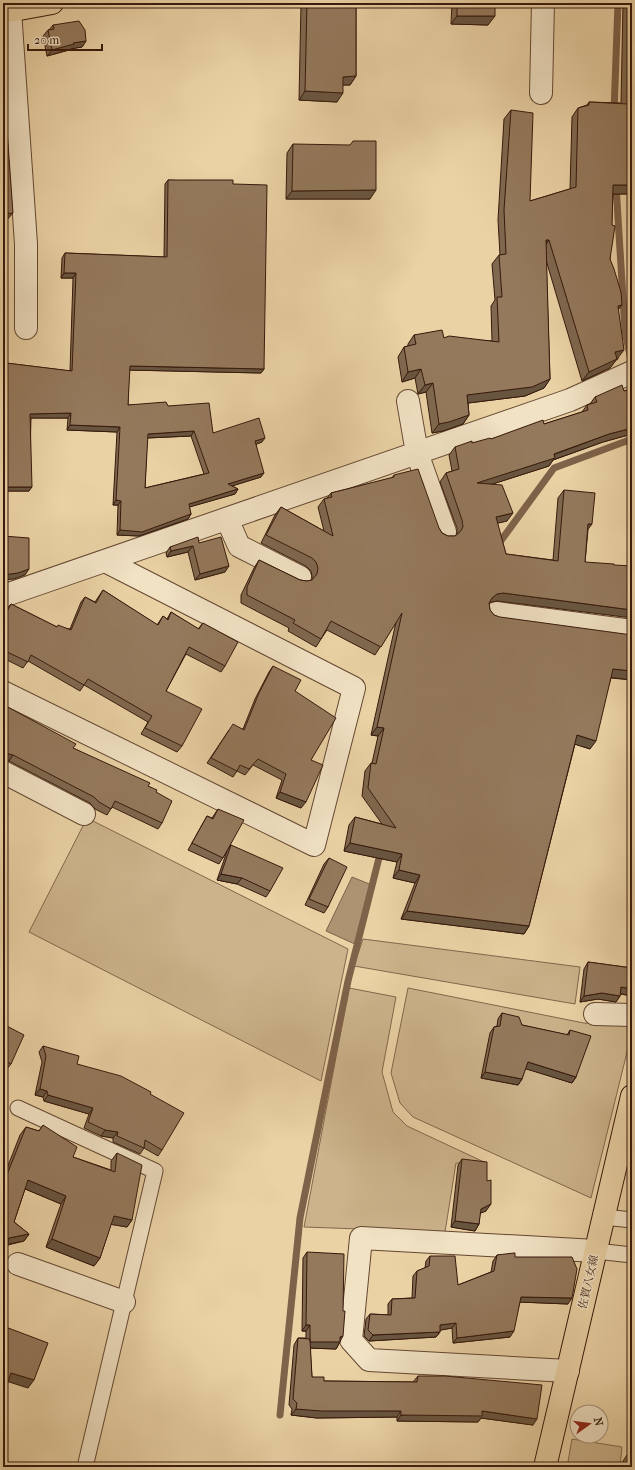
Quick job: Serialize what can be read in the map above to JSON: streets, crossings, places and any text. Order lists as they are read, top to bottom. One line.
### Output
{"streets":{"main road":["佐賀八女線"]},"scale_bar":"20 m","north":"right"}
